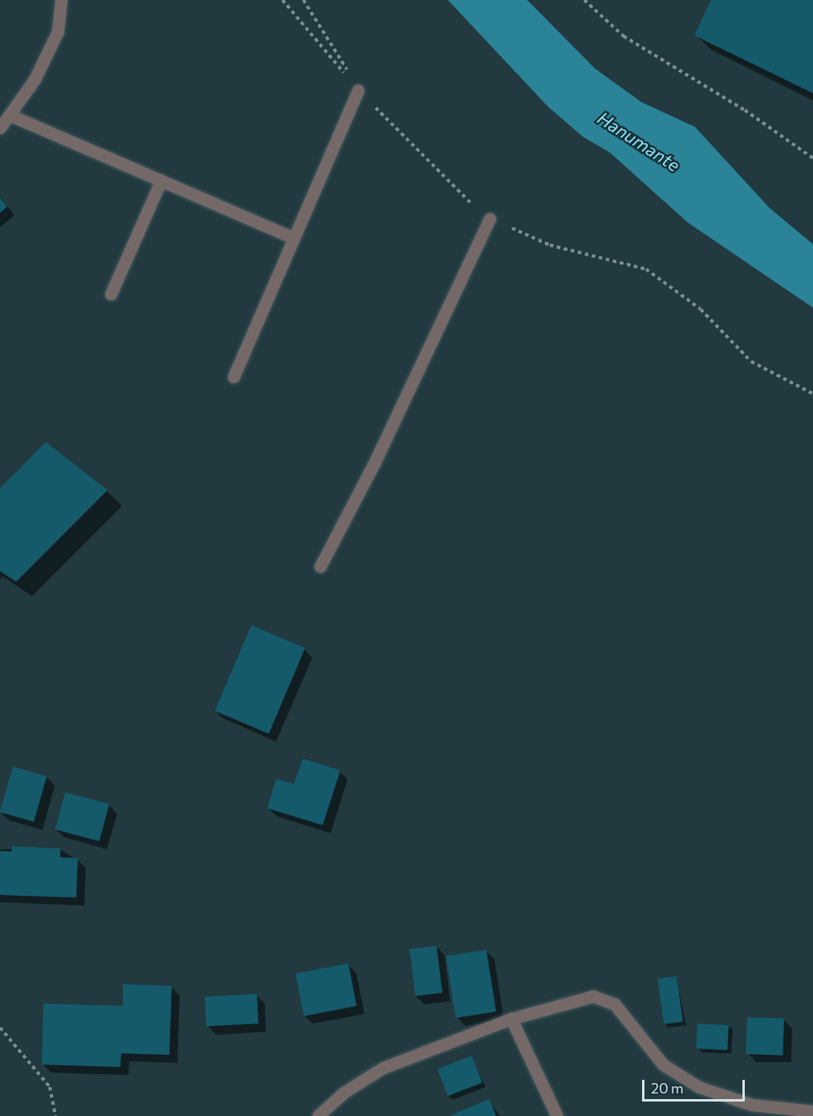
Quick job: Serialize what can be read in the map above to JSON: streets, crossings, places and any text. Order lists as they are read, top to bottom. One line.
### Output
{"water":["Hanumante"],"scale_bar":"20 m"}
